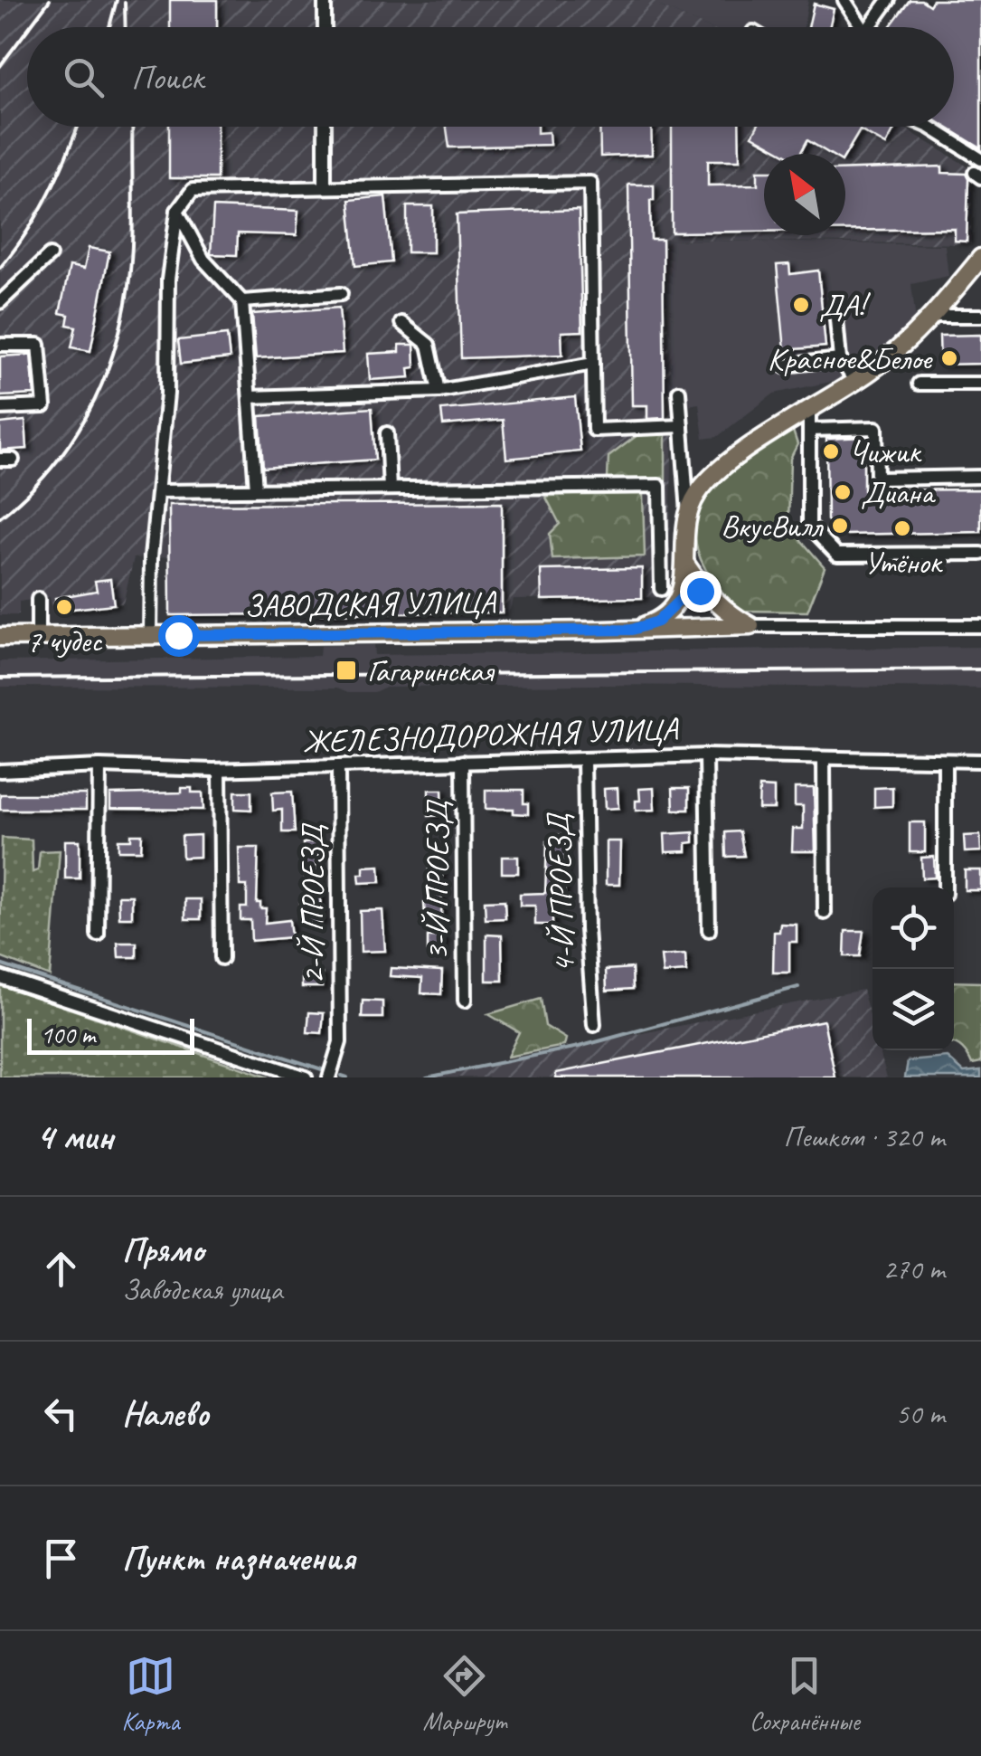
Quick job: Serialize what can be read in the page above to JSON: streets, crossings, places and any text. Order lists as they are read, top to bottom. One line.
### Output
{"streets":{"main road":["ЗАВОДСКАЯ УЛИЦА"],"street":["ЖЕЛЕЗНОДОРОЖНАЯ УЛИЦА","3-Й ПРОЕЗД","4-Й ПРОЕЗД","2-Й ПРОЕЗД"]},"crossings":[["ЖЕЛЕЗНОДОРОЖНАЯ УЛИЦА","3-Й ПРОЕЗД"],["ЖЕЛЕЗНОДОРОЖНАЯ УЛИЦА","4-Й ПРОЕЗД"],["ЖЕЛЕЗНОДОРОЖНАЯ УЛИЦА","2-Й ПРОЕЗД"]],"places":{"other":["ДА!","Красное&Белое","Чижик","Диана","ВкусВилл","Утёнок","7 чудес"],"transit":["Гагаринская"]},"scale_bar":"100 m","north":"top left","page":{"search":"Поиск","scale":"100 m","heading":["4 мин","Пешком · 320 m"],"list":[["Прямо","Заводская улица","270 m"],["Налево","50 m"],"Пункт назначения"],"nav":["Карта","Маршрут","Сохранённые"]}}
